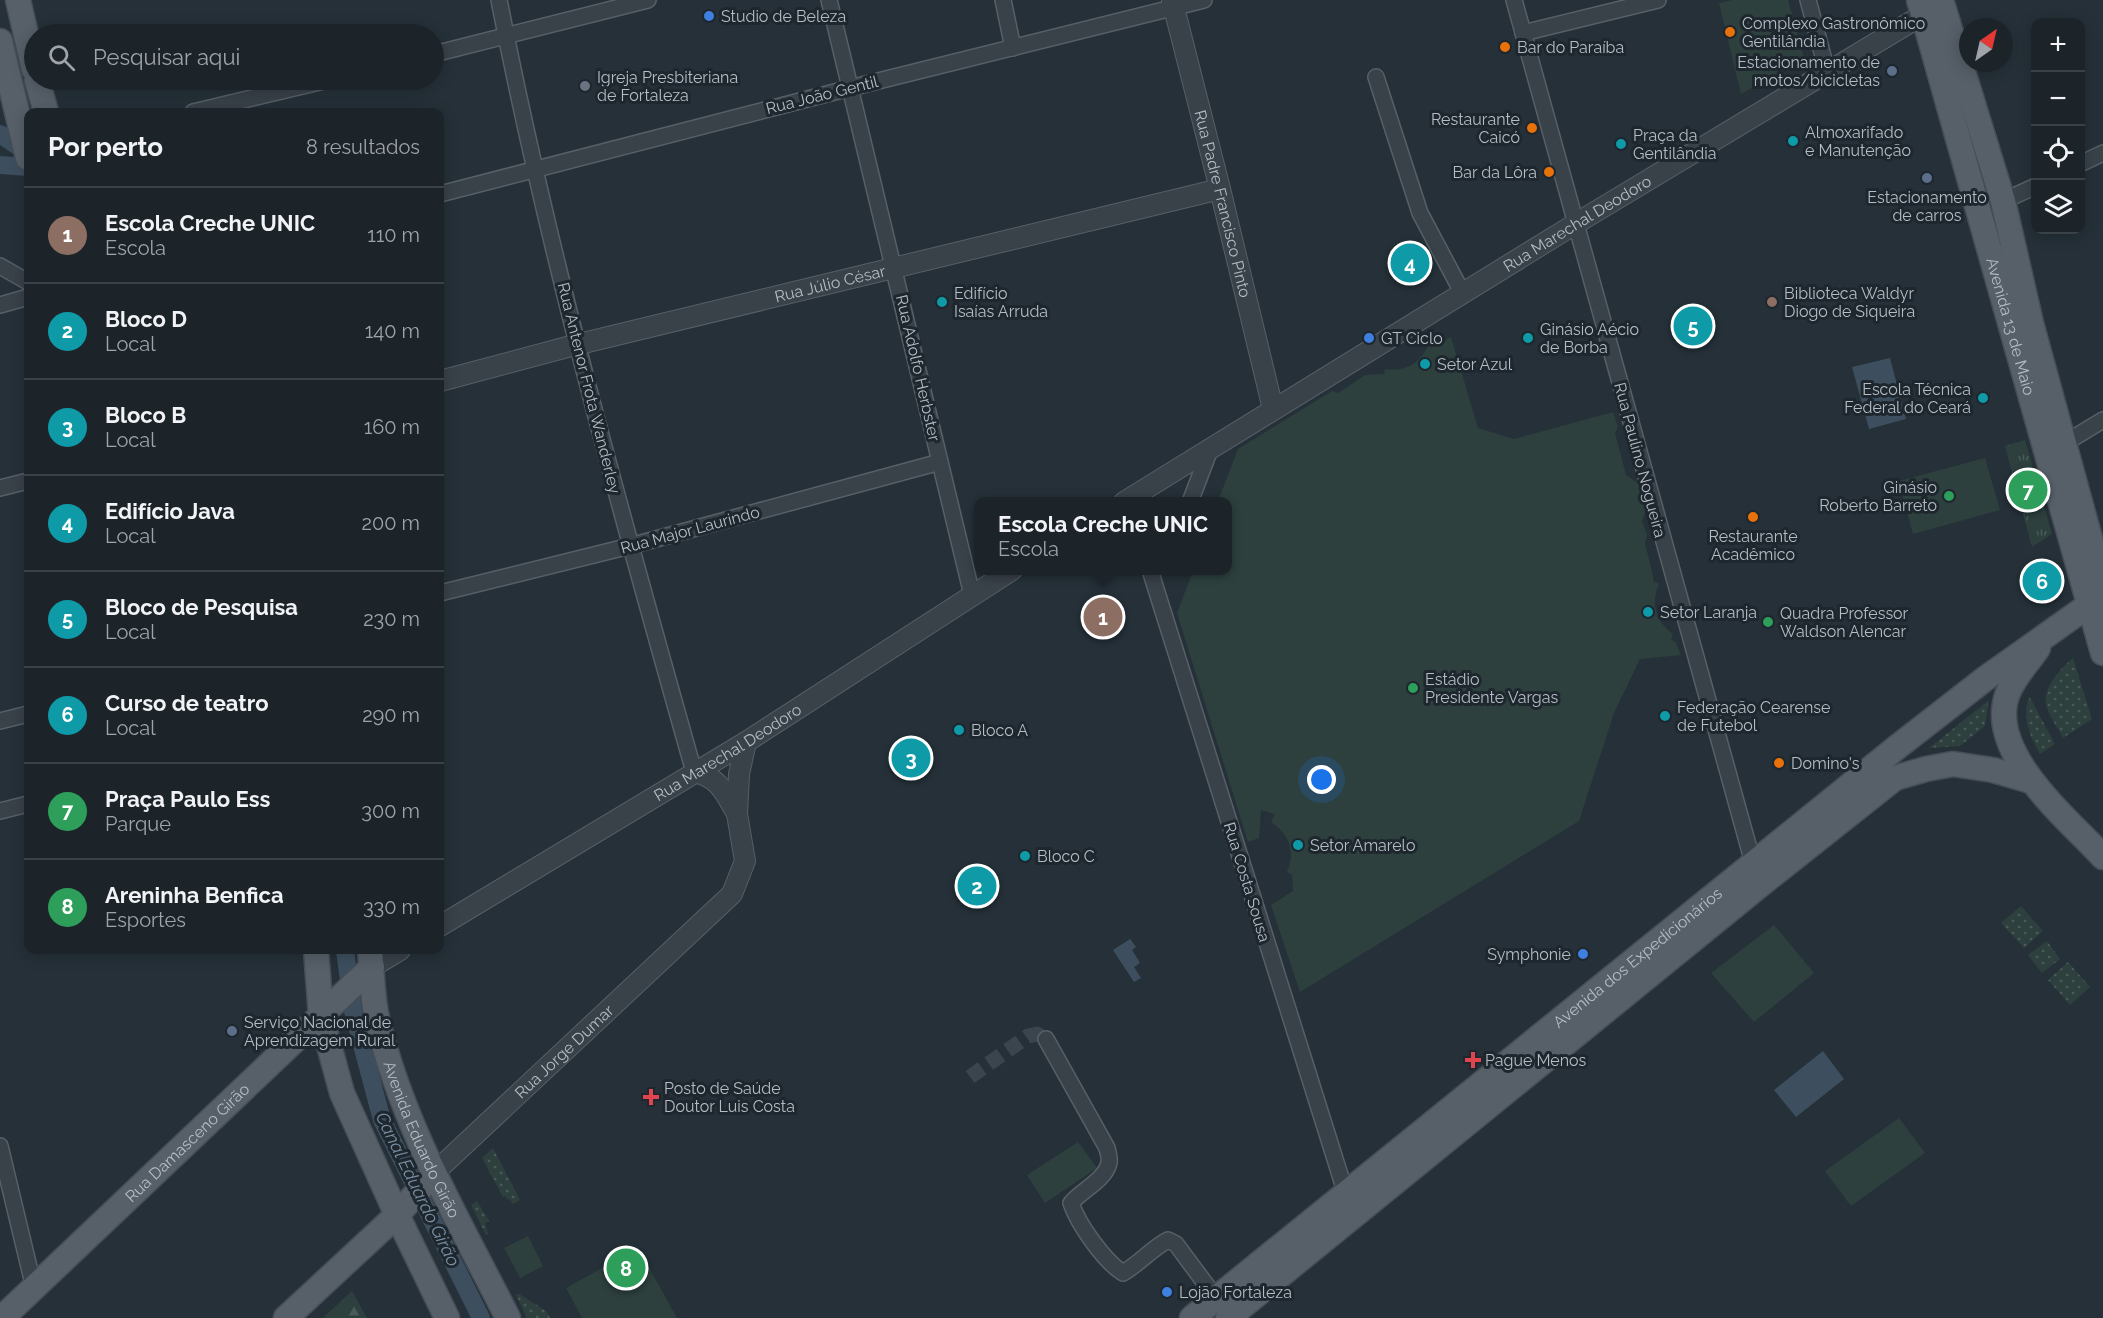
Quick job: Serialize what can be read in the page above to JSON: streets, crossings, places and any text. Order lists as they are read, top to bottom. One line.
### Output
{"streets":{"main road":["Avenida 13 de Maio","Avenida dos Expedicionários","Rua Jorge Dumar","Avenida Eduardo Girão","Rua Damasceno Girão"],"street":["Rua João Gentil","Rua Padre Francisco Pinto","Rua Marechal Deodoro","Rua Júlio César","Rua Adolfo Herbster","Rua Antenor Frota Wanderley","Rua Paulino Nogueira","Rua Major Laurindo","Rua Costa Sousa"]},"crossings":[["Rua João Gentil","Rua Padre Francisco Pinto"],["Rua João Gentil","Rua Adolfo Herbster"],["Rua João Gentil","Rua Antenor Frota Wanderley"],["Rua Padre Francisco Pinto","Rua Marechal Deodoro"],["Rua Padre Francisco Pinto","Rua Júlio César"],["Rua Marechal Deodoro","Avenida 13 de Maio"],["Rua Marechal Deodoro","Rua Adolfo Herbster"],["Rua Marechal Deodoro","Rua Antenor Frota Wanderley"],["Rua Marechal Deodoro","Rua Paulino Nogueira"],["Rua Marechal Deodoro","Rua Jorge Dumar"],["Rua Júlio César","Rua Adolfo Herbster"],["Rua Júlio César","Rua Antenor Frota Wanderley"],["Avenida 13 de Maio","Avenida dos Expedicionários"],["Rua Adolfo Herbster","Rua Major Laurindo"],["Rua Antenor Frota Wanderley","Rua Major Laurindo"],["Rua Paulino Nogueira","Avenida dos Expedicionários"],["Rua Costa Sousa","Avenida dos Expedicionários"],["Rua Jorge Dumar","Avenida Eduardo Girão"],["Avenida Eduardo Girão","Rua Damasceno Girão"]],"water":["Canal Eduardo Girão"],"places":{"other":["Studio de Beleza","Complexo Gastronômico Gentilândia","Bar do Paraíba","Estacionamento de motos/bicicletas","Igreja Presbiteriana de Fortaleza","Restaurante Caicó","Almoxarifado e Manutenção","Praça da Gentilândia","Bar da Lôra","Estacionamento de carros","Edifício Isaías Arruda","Biblioteca Waldyr Diogo de Siqueira","GT Ciclo","Ginásio Aécio de Borba","Setor Azul","Escola Técnica Federal do Ceará","Ginásio Roberto Barreto","Restaurante Acadêmico","Setor Laranja","Quadra Professor Waldson Alencar","Estádio Presidente Vargas","Federação Cearense de Futebol","Bloco A","Domino's","Setor Amarelo","Bloco C","Symphonie","Serviço Nacional de Aprendizagem Rural","Lojão Fortaleza"],"health":["Pague Menos","Posto de Saúde Doutor Luis Costa"]},"north":"top right","page":{"map_buttons":["+","−"],"search":"Pesquisar aqui","heading":["Por perto","8 resultados"],"list":[{"mark":"1","name":"Escola Creche UNIC","note":"Escola","value":"110 m"},{"mark":"2","name":"Bloco D","note":"Local","value":"140 m"},{"mark":"3","name":"Bloco B","note":"Local","value":"160 m"},{"mark":"4","name":"Edifício Java","note":"Local","value":"200 m"},{"mark":"5","name":"Bloco de Pesquisa","note":"Local","value":"230 m"},{"mark":"6","name":"Curso de teatro","note":"Local","value":"290 m"},{"mark":"7","name":"Praça Paulo Ess","note":"Parque","value":"300 m"},{"mark":"8","name":"Areninha Benfica","note":"Esportes","value":"330 m"}],"pins":["4","5","7","6","1","3","2","8"],"popup":["Escola Creche UNIC","Escola"]}}
